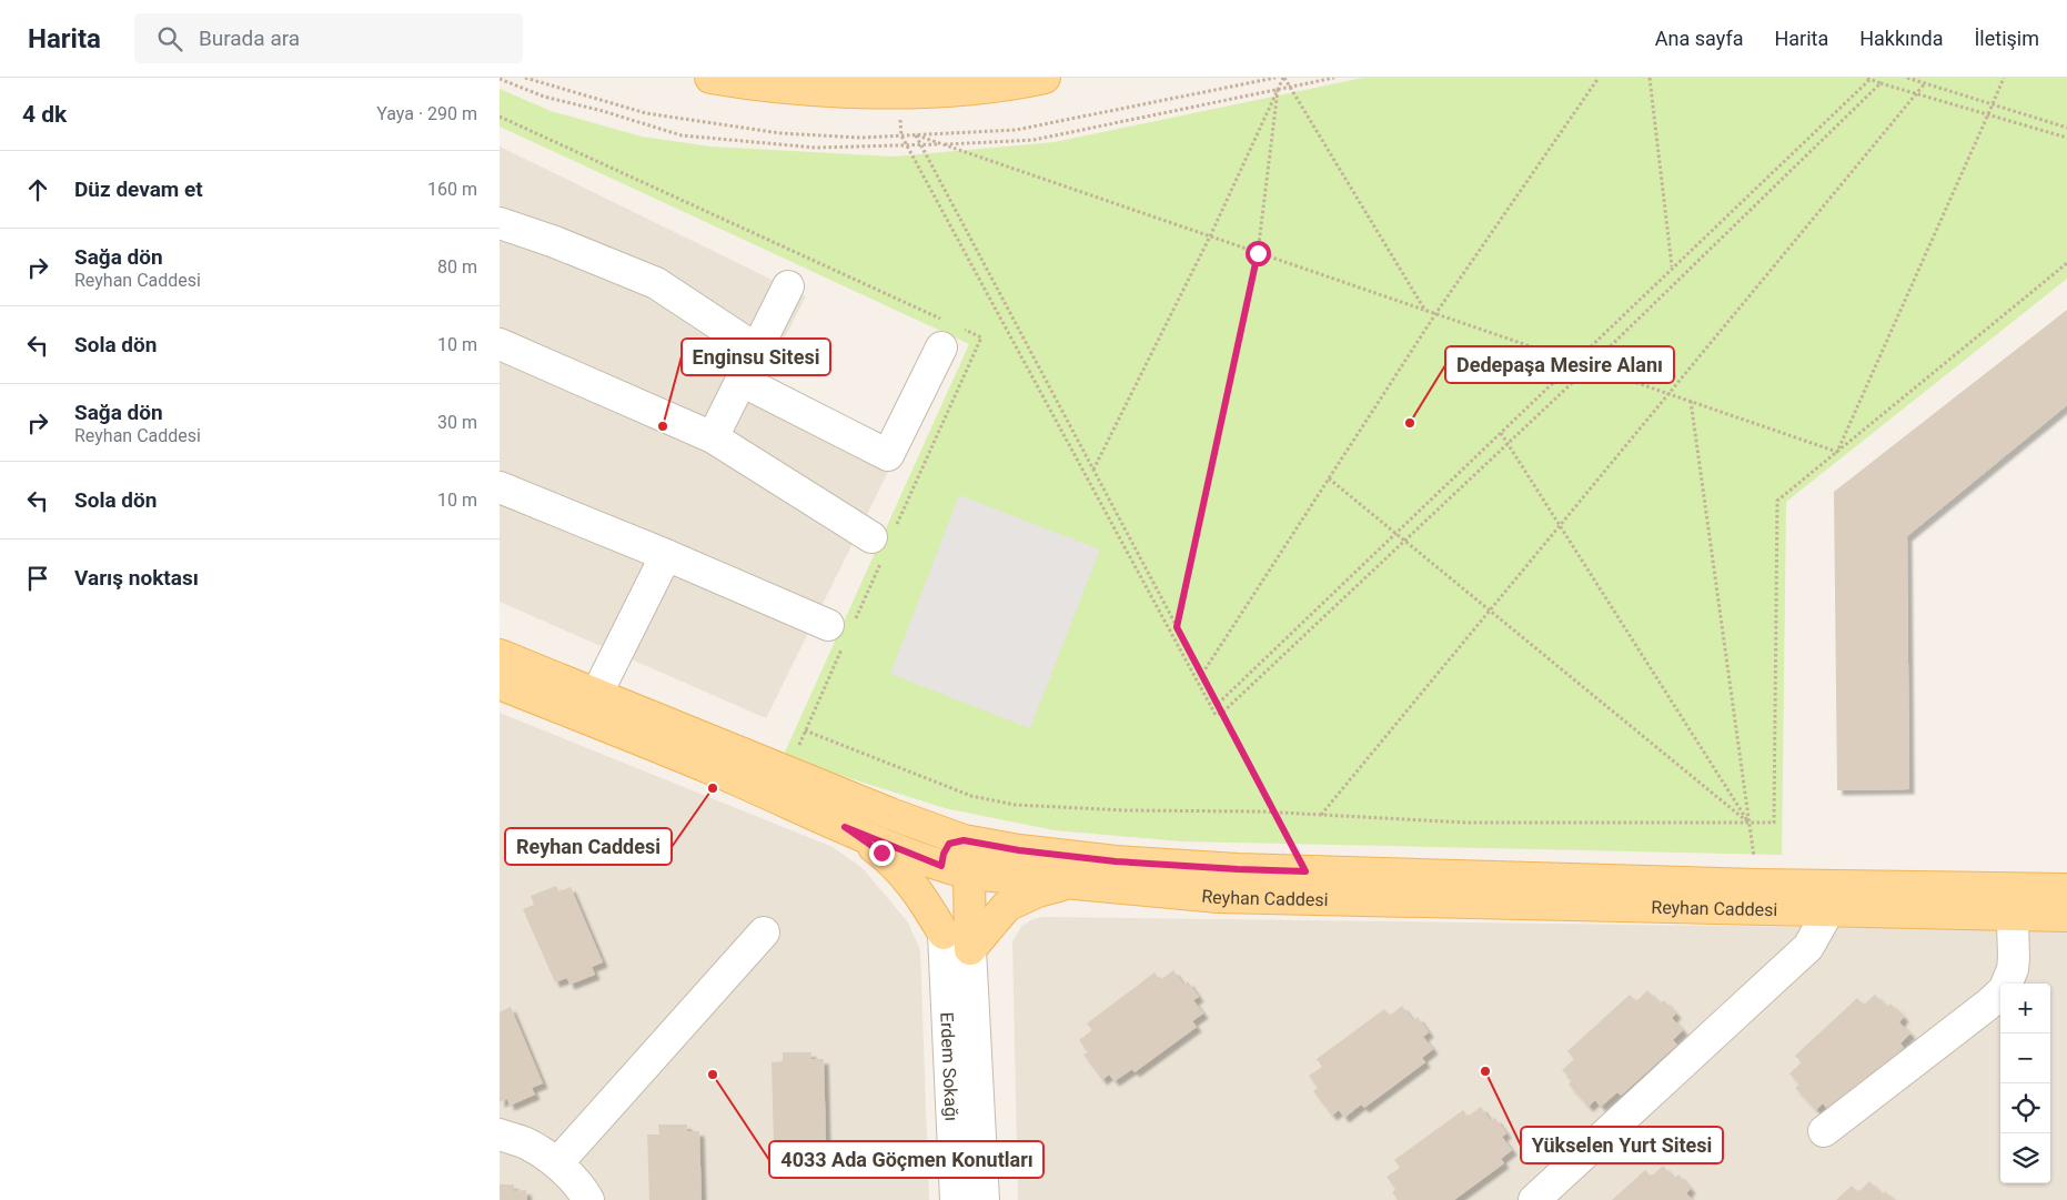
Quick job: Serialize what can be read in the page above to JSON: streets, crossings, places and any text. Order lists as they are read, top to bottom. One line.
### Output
{"streets":{"main road":["Reyhan Caddesi"],"street":["Erdem Sokağı"]},"places":["Dedepaşa Mesire Alanı","Enginsu Sitesi","Reyhan Caddesi","Yükselen Yurt Sitesi","4033 Ada Göçmen Konutları"],"page":{"header":"Harita","search":"Burada ara","nav":["Ana sayfa","Harita","Hakkında","İletişim"],"heading":["4 dk","Yaya · 290 m"],"list":[["Düz devam et","160 m"],["Sağa dön","Reyhan Caddesi","80 m"],["Sola dön","10 m"],["Sağa dön","Reyhan Caddesi","30 m"],["Sola dön","10 m"],"Varış noktası"],"map_buttons":["+","−"]}}
